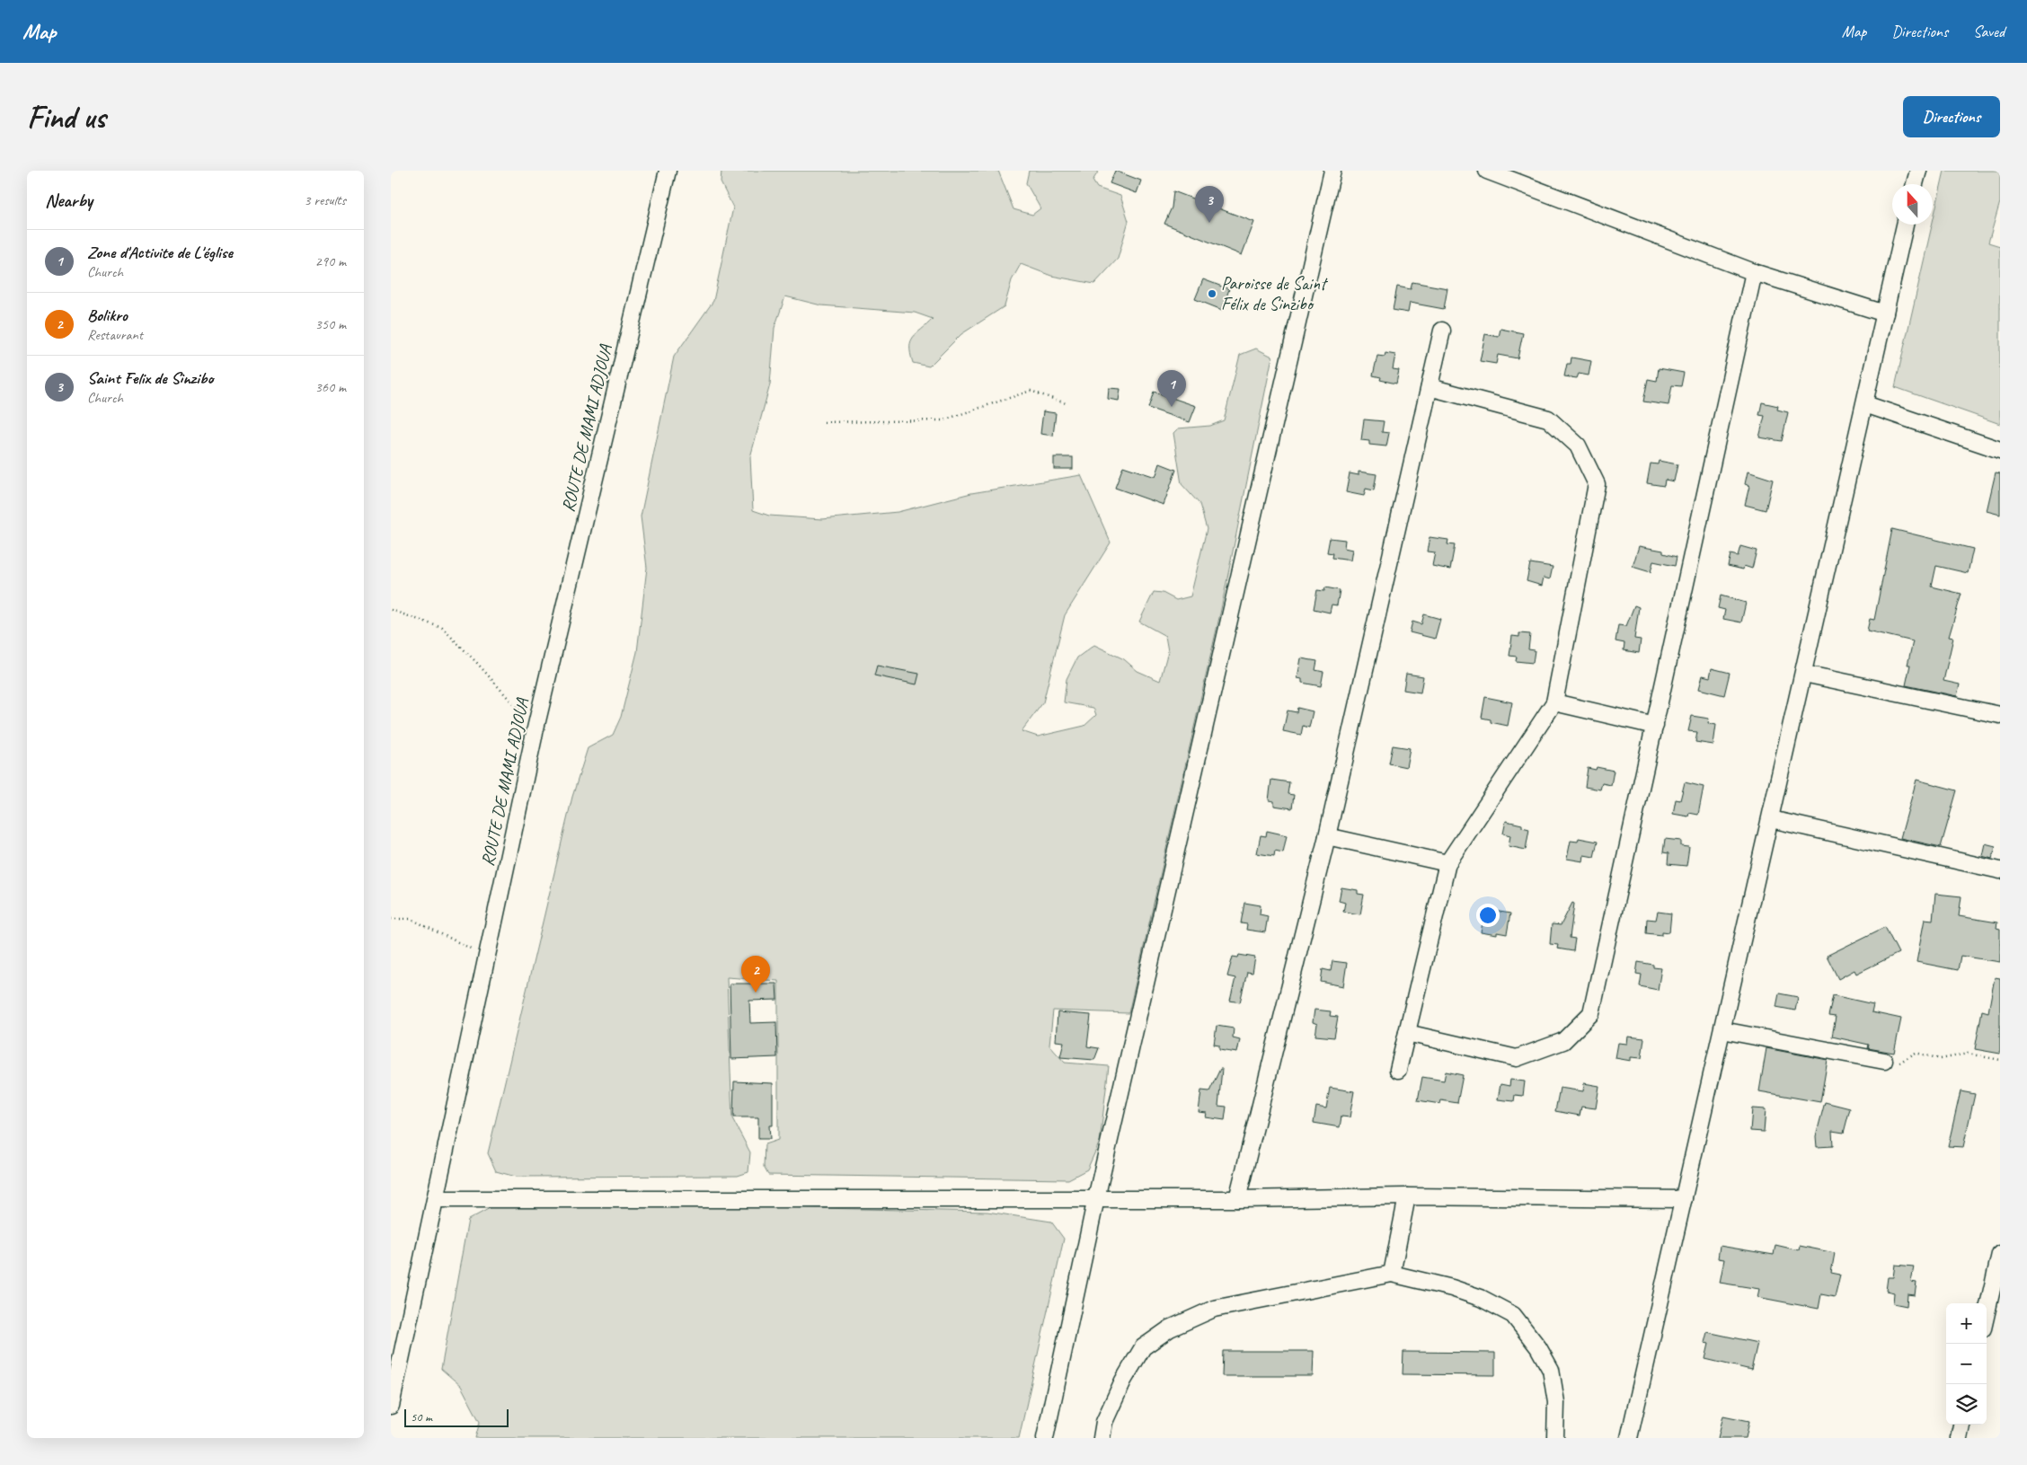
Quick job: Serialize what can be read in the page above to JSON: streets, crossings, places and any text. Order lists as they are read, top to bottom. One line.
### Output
{"streets":{"street":["ROUTE DE MAMI ADJOUA"]},"places":["Paroisse de Saint Félix de Sinzibo"],"scale_bar":"50 m","north":"top","page":{"header":"Map","nav":["Map","Directions","Saved"],"buttons":"Directions","title":"Find us","heading":["Nearby","3 results"],"pins":["3","1","2"],"list":[{"mark":"1","name":"Zone d'Activite de L'église","note":"Church","value":"290 m"},{"mark":"2","name":"Bolikro","note":"Restaurant","value":"350 m"},{"mark":"3","name":"Saint Felix de Sinzibo","note":"Church","value":"360 m"}],"map_buttons":["+","−"],"scale":"50 m"}}
